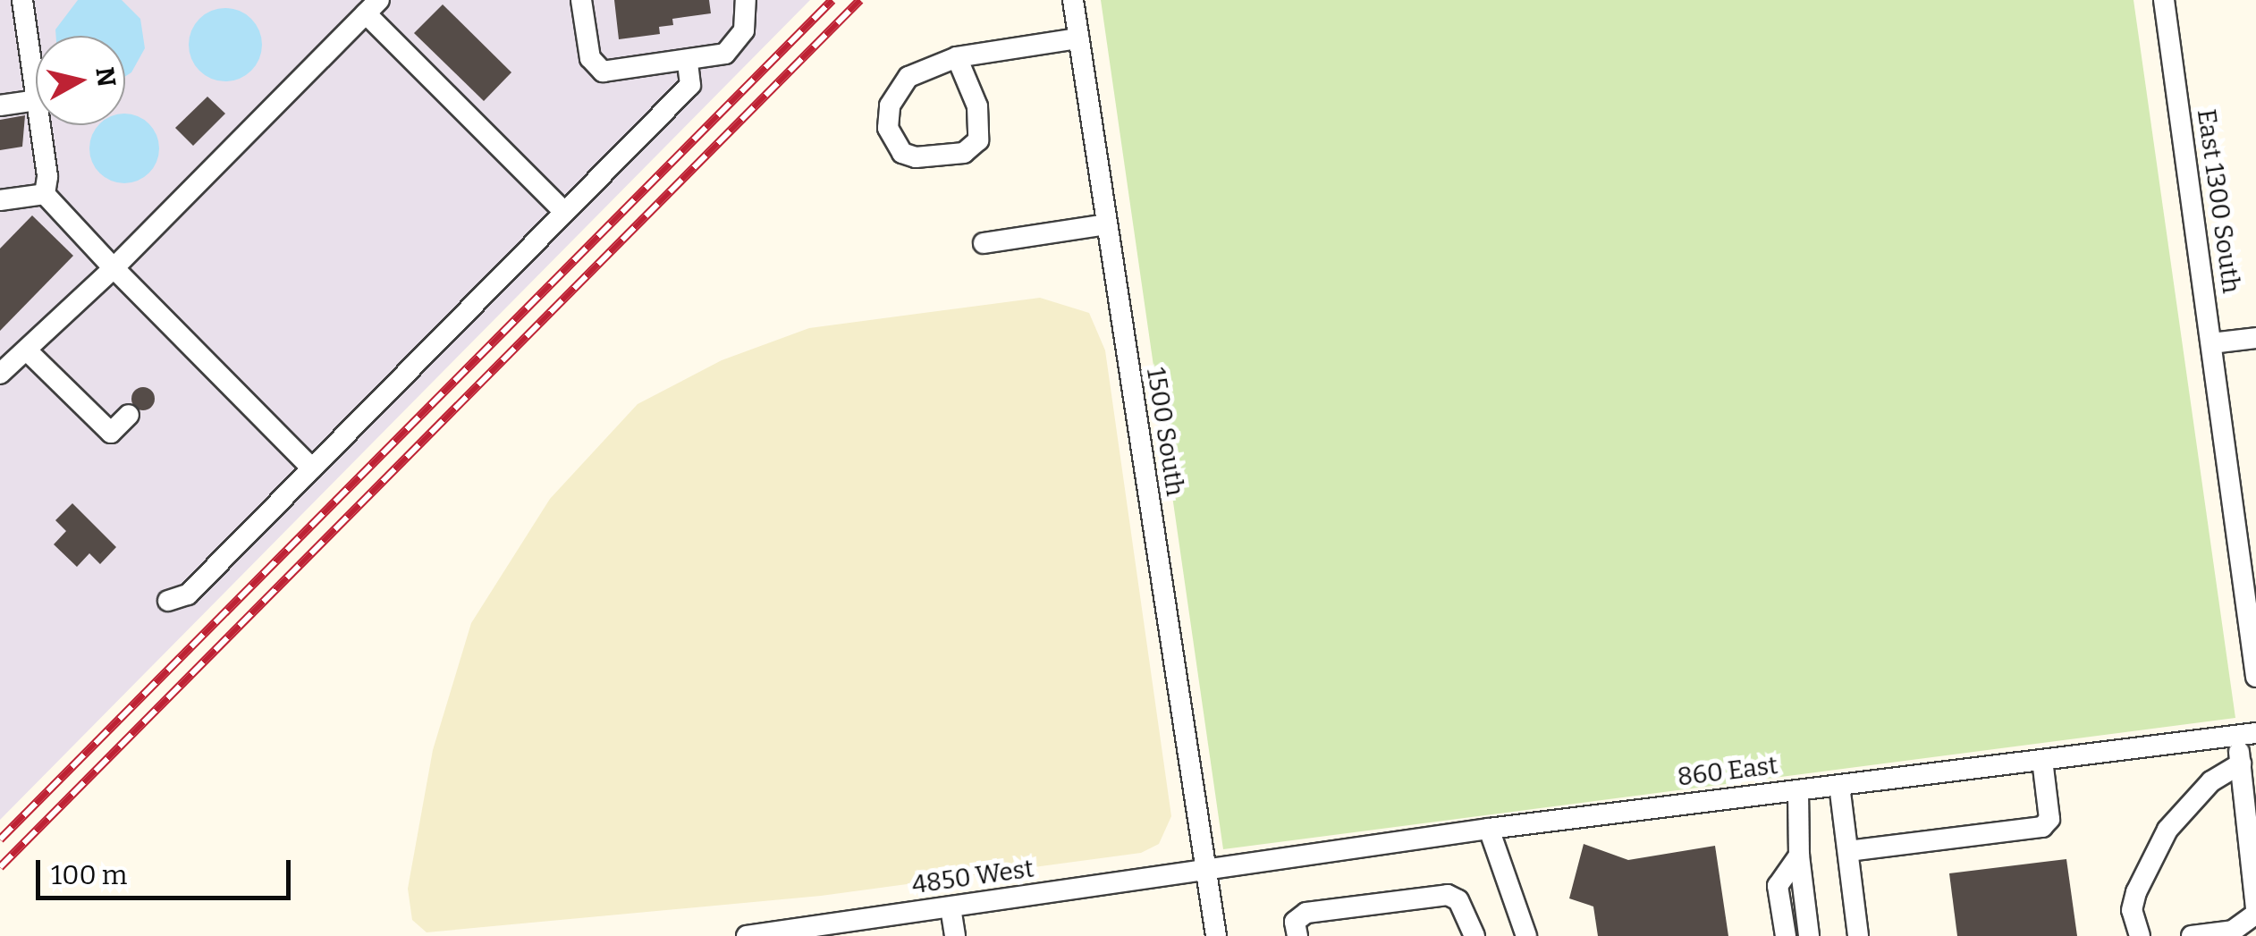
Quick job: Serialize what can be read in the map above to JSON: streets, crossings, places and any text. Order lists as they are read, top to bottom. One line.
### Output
{"streets":{"street":["East 1300 South","1500 South","860 East","4850 West"]},"crossings":[["1500 South","860 East"],["1500 South","4850 West"],["860 East","4850 West"]],"scale_bar":"100 m","north":"right"}
